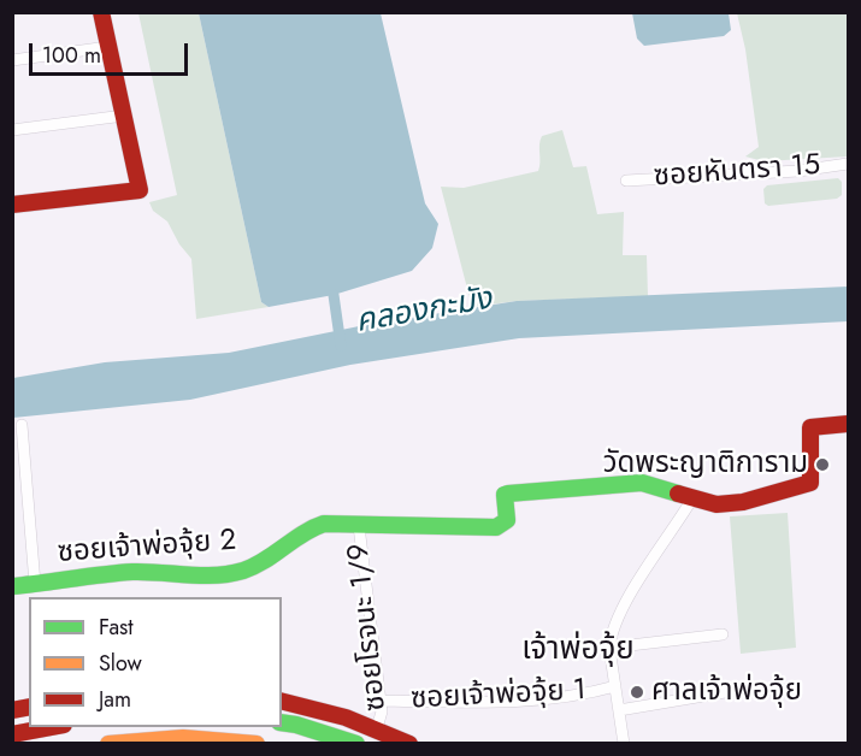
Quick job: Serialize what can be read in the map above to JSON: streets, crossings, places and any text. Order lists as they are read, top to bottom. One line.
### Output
{"streets":{"street":["ซอยหันตรา 15","ซอยเจ้าพ่อจุ้ย 2","ซอยโรจนะ 1/9","ซอยเจ้าพ่อจุ้ย 1"]},"crossings":[["ซอยเจ้าพ่อจุ้ย 2","ซอยโรจนะ 1/9"],["ซอยโรจนะ 1/9","ซอยเจ้าพ่อจุ้ย 1"]],"districts":["เจ้าพ่อจุ้ย"],"water":["คลองกะมัง"],"places":["วัดพระญาติการาม","ศาลเจ้าพ่อจุ้ย"],"legend":["Fast","Slow","Jam"],"scale_bar":"100 m"}
